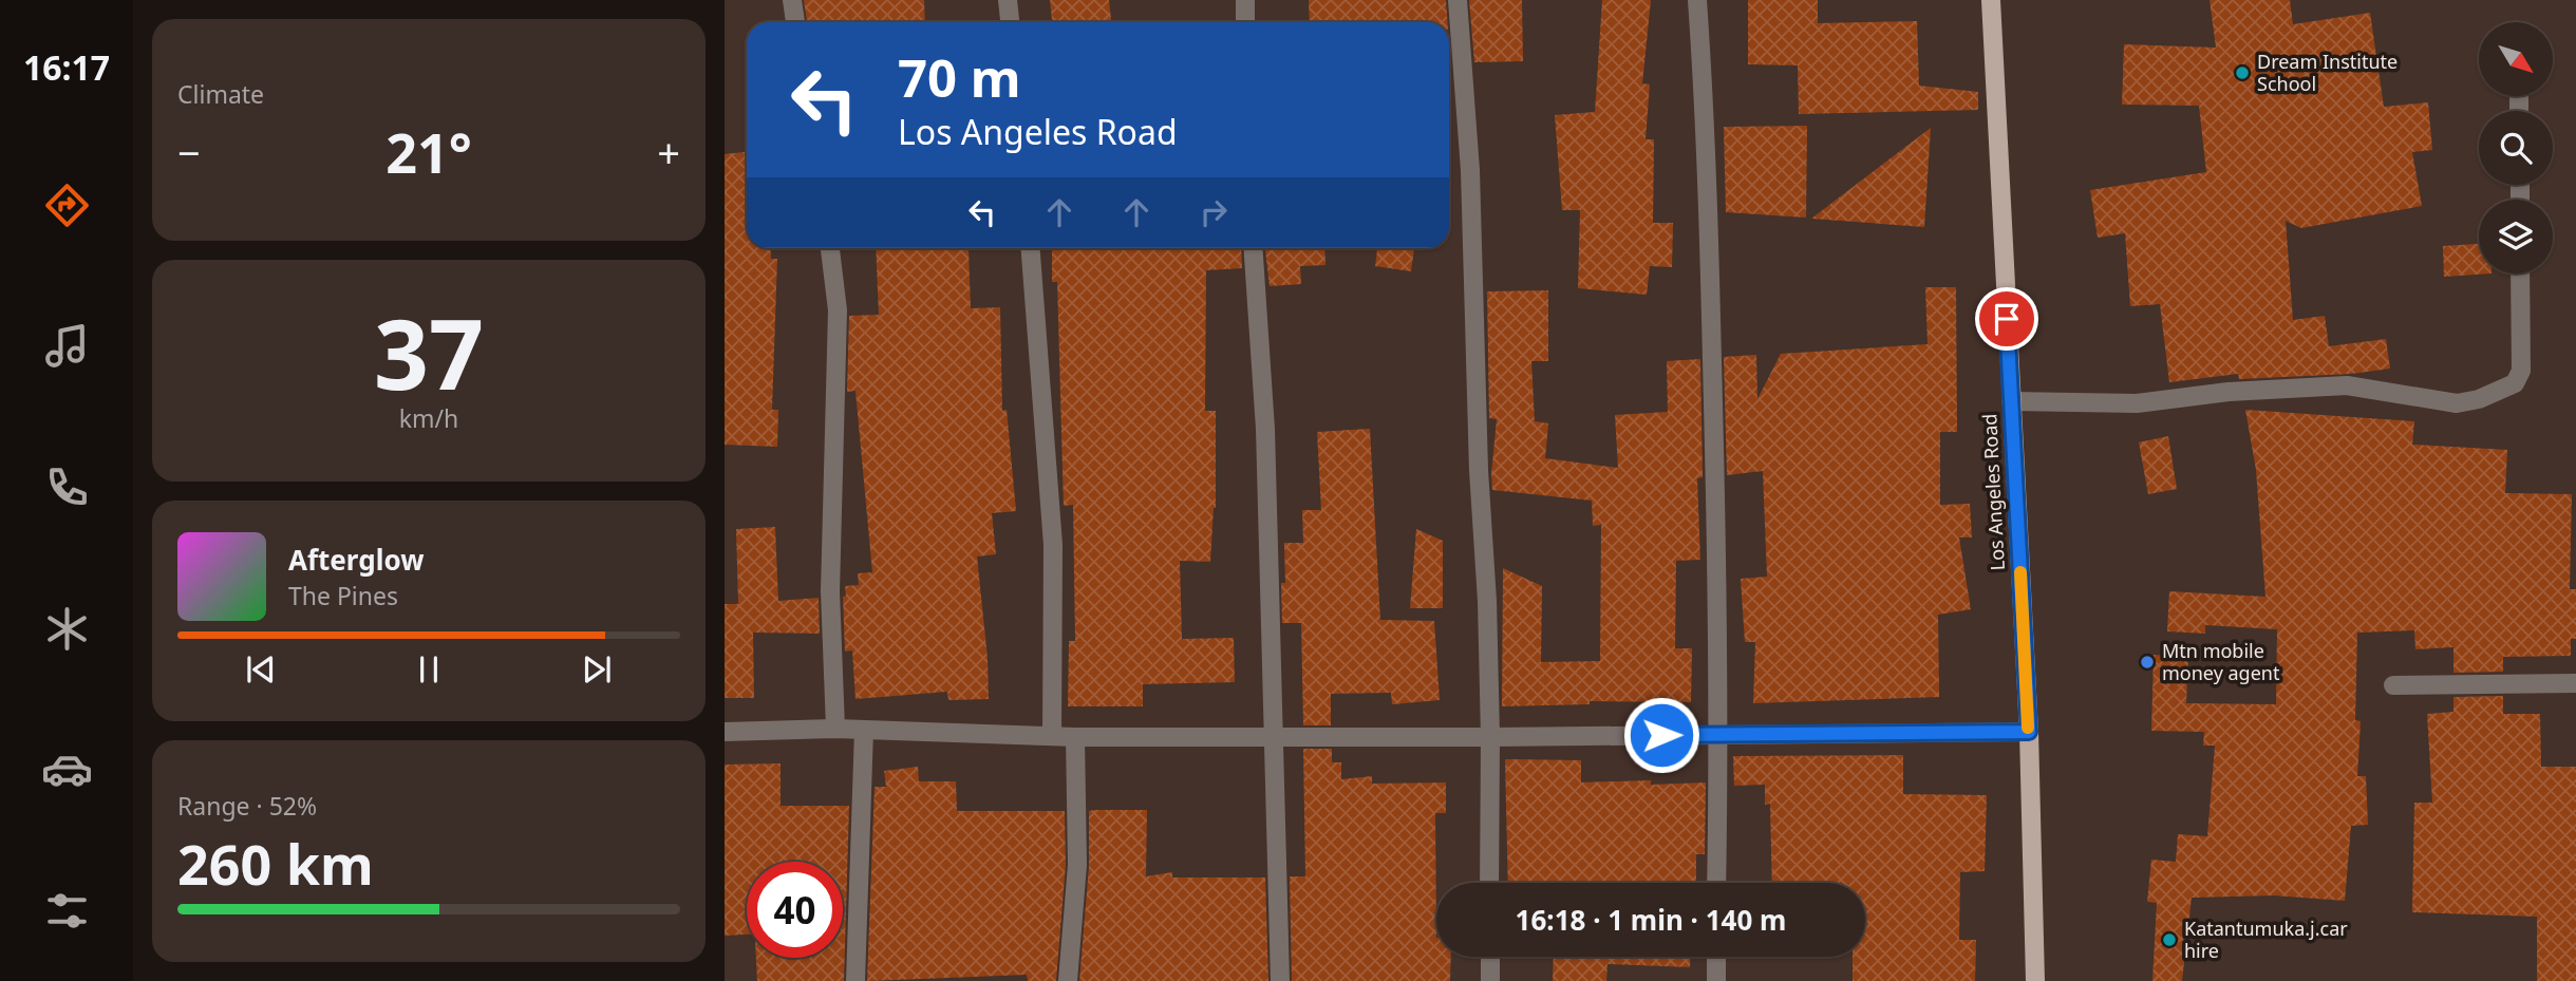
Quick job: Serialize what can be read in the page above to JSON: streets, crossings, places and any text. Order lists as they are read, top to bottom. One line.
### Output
{"streets":{"main road":["Los Angeles Road"]},"places":["Dream Institute School","Mtn mobile money agent","Katantumuka.j.car hire"],"north":"bottom right","page":{"tabs":"16:17","tile":["Climate",["37","km/h"],["Range · 52%","260 km"]],"turn":["70 m","Los Angeles Road"],"heat":["−","21°","+"],"song":["Afterglow","The Pines"],"limit":"40","trip":"16:18 · 1 min · 140 m"}}
